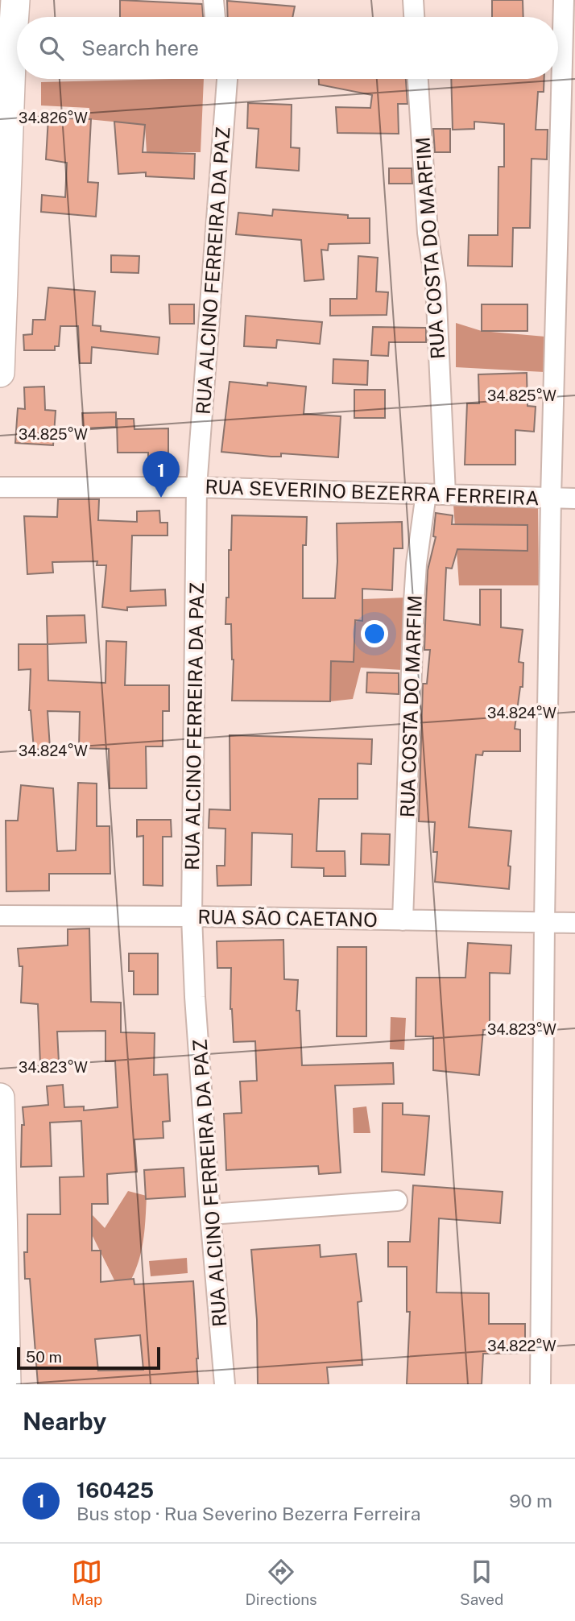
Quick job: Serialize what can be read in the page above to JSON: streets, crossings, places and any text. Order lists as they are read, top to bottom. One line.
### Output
{"streets":{"street":["RUA COSTA DO MARFIM","RUA ALCINO FERREIRA DA PAZ","RUA SEVERINO BEZERRA FERREIRA","RUA SÃO CAETANO"]},"crossings":[["RUA COSTA DO MARFIM","RUA SEVERINO BEZERRA FERREIRA"],["RUA COSTA DO MARFIM","RUA SÃO CAETANO"],["RUA ALCINO FERREIRA DA PAZ","RUA SEVERINO BEZERRA FERREIRA"],["RUA ALCINO FERREIRA DA PAZ","RUA SÃO CAETANO"]],"scale_bar":"50 m","page":{"search":"Search here","pins":"1","scale":"50 m","heading":"Nearby","list":[{"mark":"1","name":"160425","note":"Bus stop · Rua Severino Bezerra Ferreira","value":"90 m"}],"nav":["Map","Directions","Saved"]},"coordinates":["34.826°W","34.825°W","34.824°W","34.823°W","34.822°W"]}
